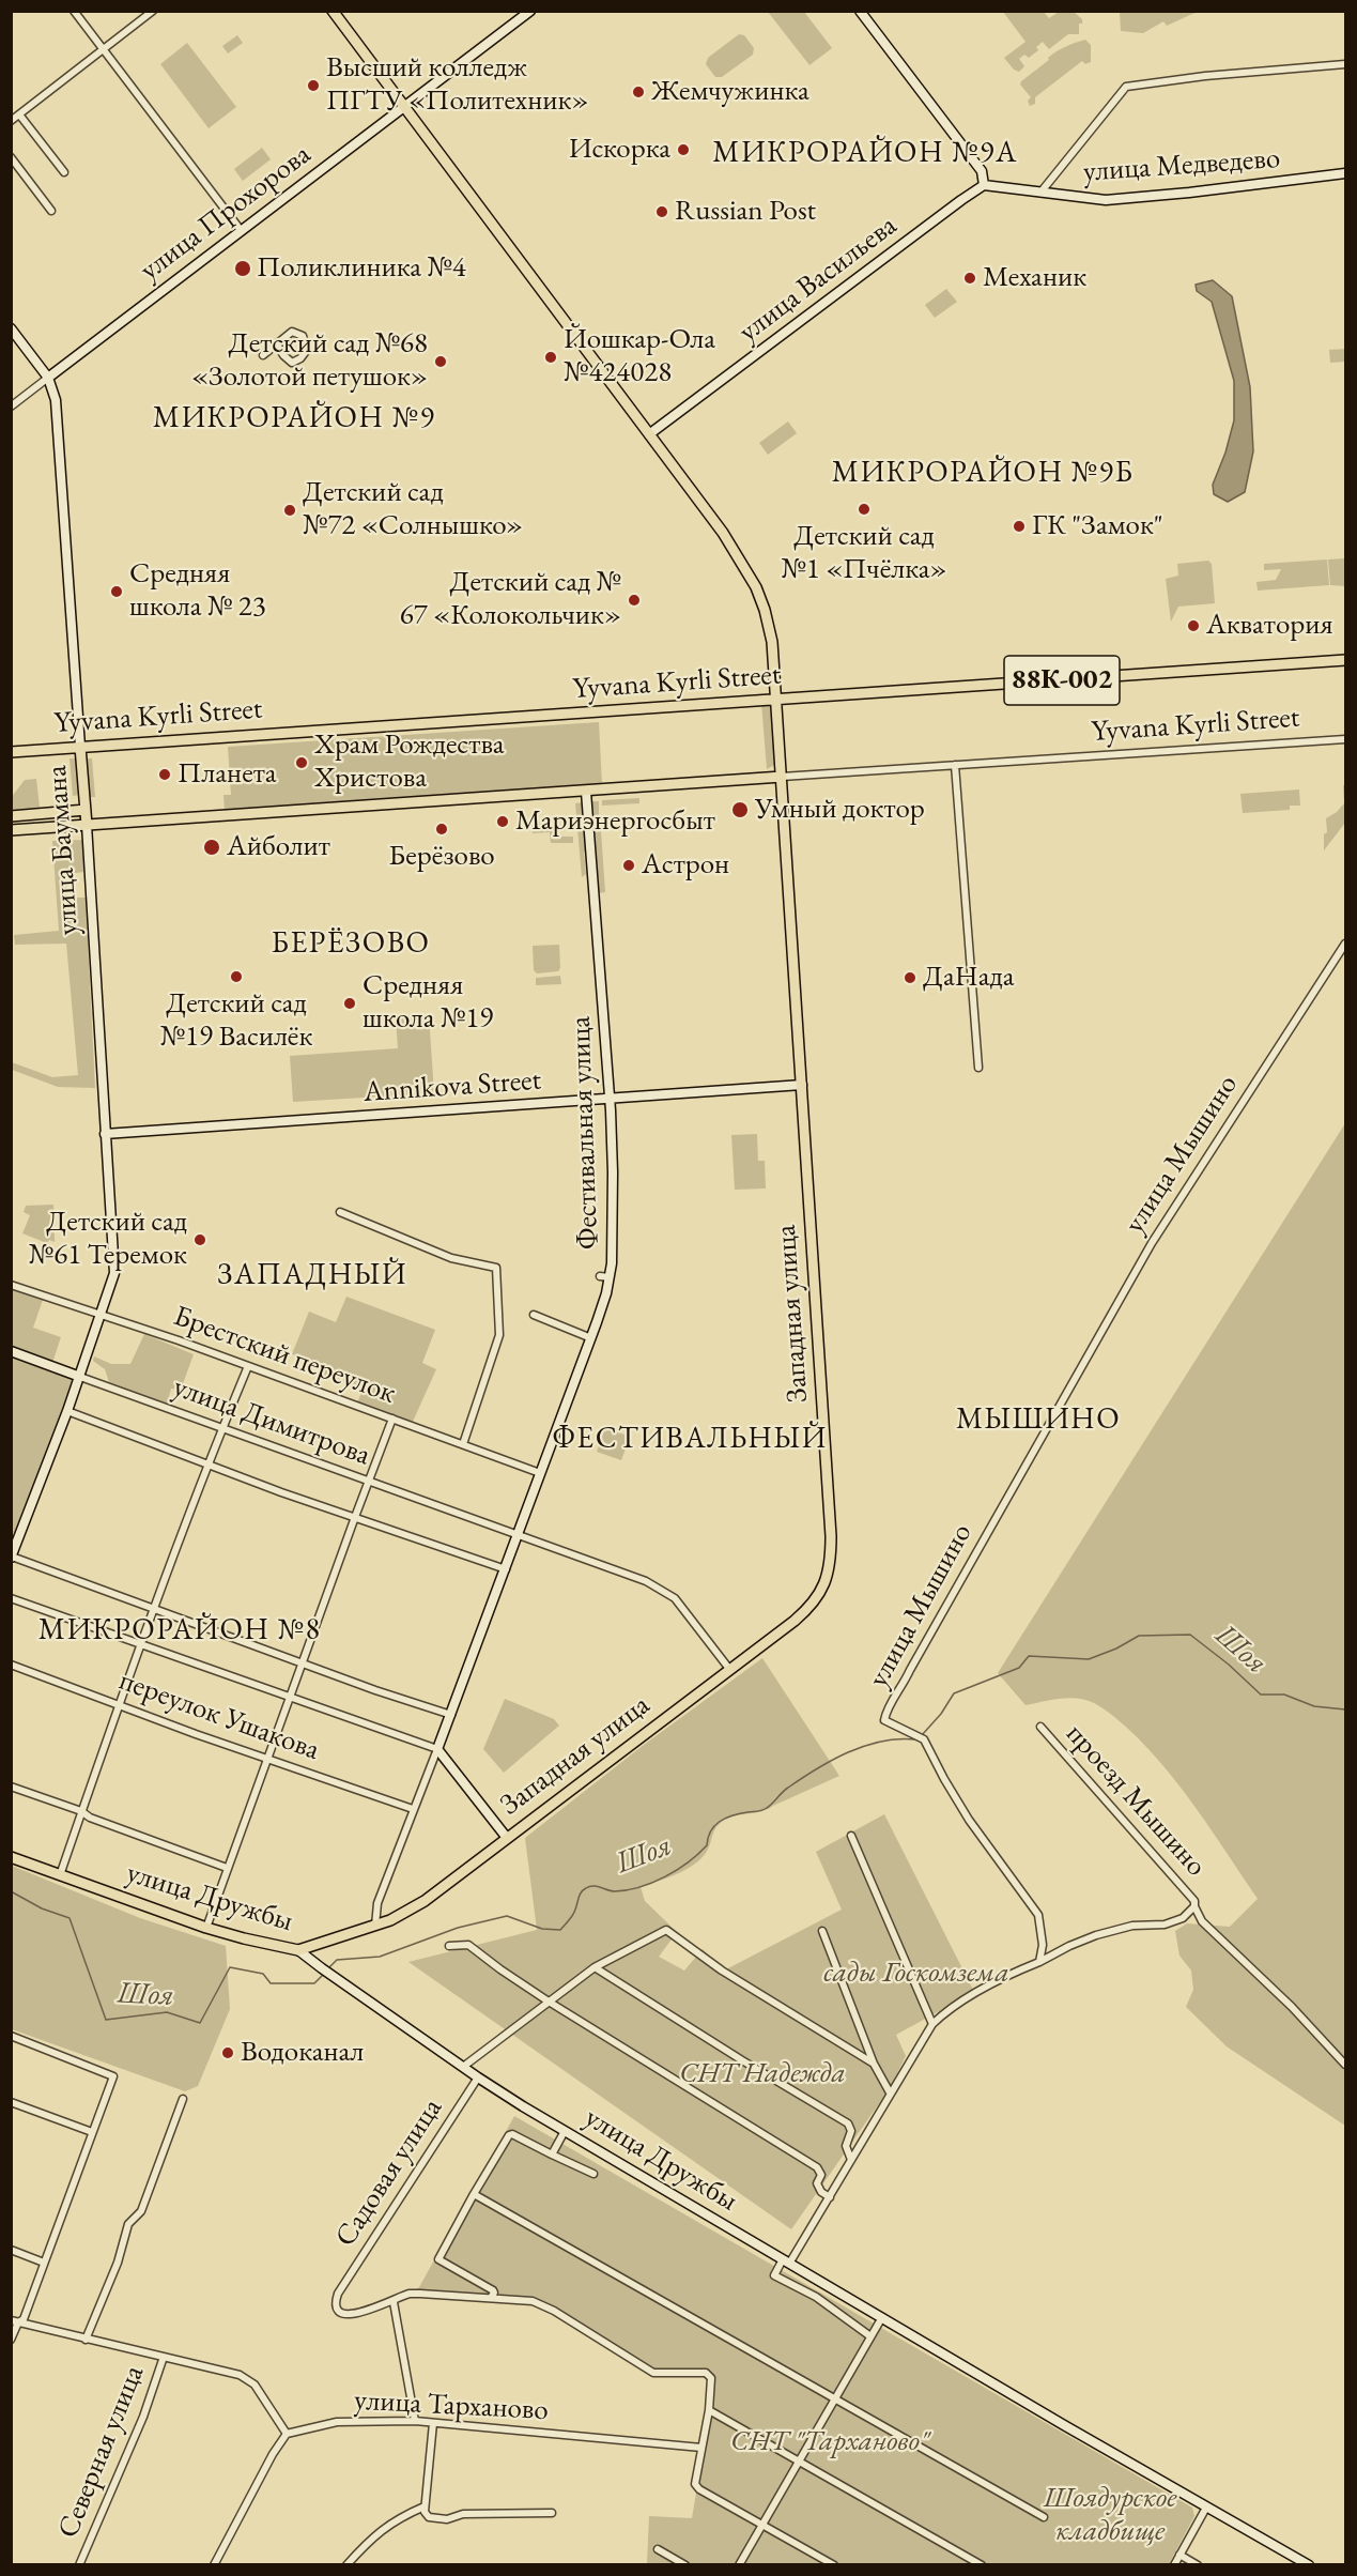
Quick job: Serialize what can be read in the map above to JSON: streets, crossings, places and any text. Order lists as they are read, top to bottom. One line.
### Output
{"streets":{"main road":["88К-002","Yyvana Kyrli Street","улица Баумана","Западная улица","улица Дружбы"],"street":["улица Медведево","улица Прохорова","улица Васильева","Annikova Street","Фестивальная улица","улица Мышино","Брестский переулок","улица Димитрова","переулок Ушакова","проезд Мышино","Садовая улица","улица Тарханово","Северная улица"]},"crossings":[["улица Медведево","улица Васильева"],["улица Прохорова","улица Баумана"],["улица Прохорова","Западная улица"],["улица Васильева","Западная улица"],["Yyvana Kyrli Street","улица Баумана"],["Yyvana Kyrli Street","Фестивальная улица"],["Yyvana Kyrli Street","Западная улица"],["улица Баумана","Annikova Street"],["улица Баумана","Брестский переулок"],["улица Баумана","улица Димитрова"],["Annikova Street","Фестивальная улица"],["Annikova Street","Западная улица"],["Фестивальная улица","Западная улица"],["Фестивальная улица","Брестский переулок"],["Фестивальная улица","улица Димитрова"],["Фестивальная улица","переулок Ушакова"],["улица Мышино","проезд Мышино"],["Западная улица","улица Димитрова"],["Западная улица","улица Дружбы"],["улица Дружбы","Садовая улица"]],"districts":["МИКРОРАЙОН №9А","МИКРОРАЙОН №9","МИКРОРАЙОН №9Б","БЕРЁЗОВО","ЗАПАДНЫЙ","МЫШИНО","ФЕСТИВАЛЬНЫЙ","МИКРОРАЙОН №8"],"water":["Шоя"],"parks":["сады Госкомзема","СНТ Надежда","СНТ \"Тарханово\"","Шоядурское кладбище"],"places":["Высший колледж ПГТУ «Политехник»","Жемчужинка","Искорка","Russian Post","Поликлиника №4","Механик","Йошкар-Ола №424028","Детский сад №68 «Золотой петушок»","Детский сад №1 «Пчёлка»","Детский сад №72 «Солнышко»","ГК \"Замок\"","Средняя школа № 23","Детский сад № 67 «Колокольчик»","Акватория","Храм Рождества Христова","Планета","Умный доктор","Мариэнергосбыт","Берёзово","Айболит","Астрон","Детский сад №19 Василёк","ДаНада","Средняя школа №19","Детский сад №61 Теремок","Водоканал"]}
